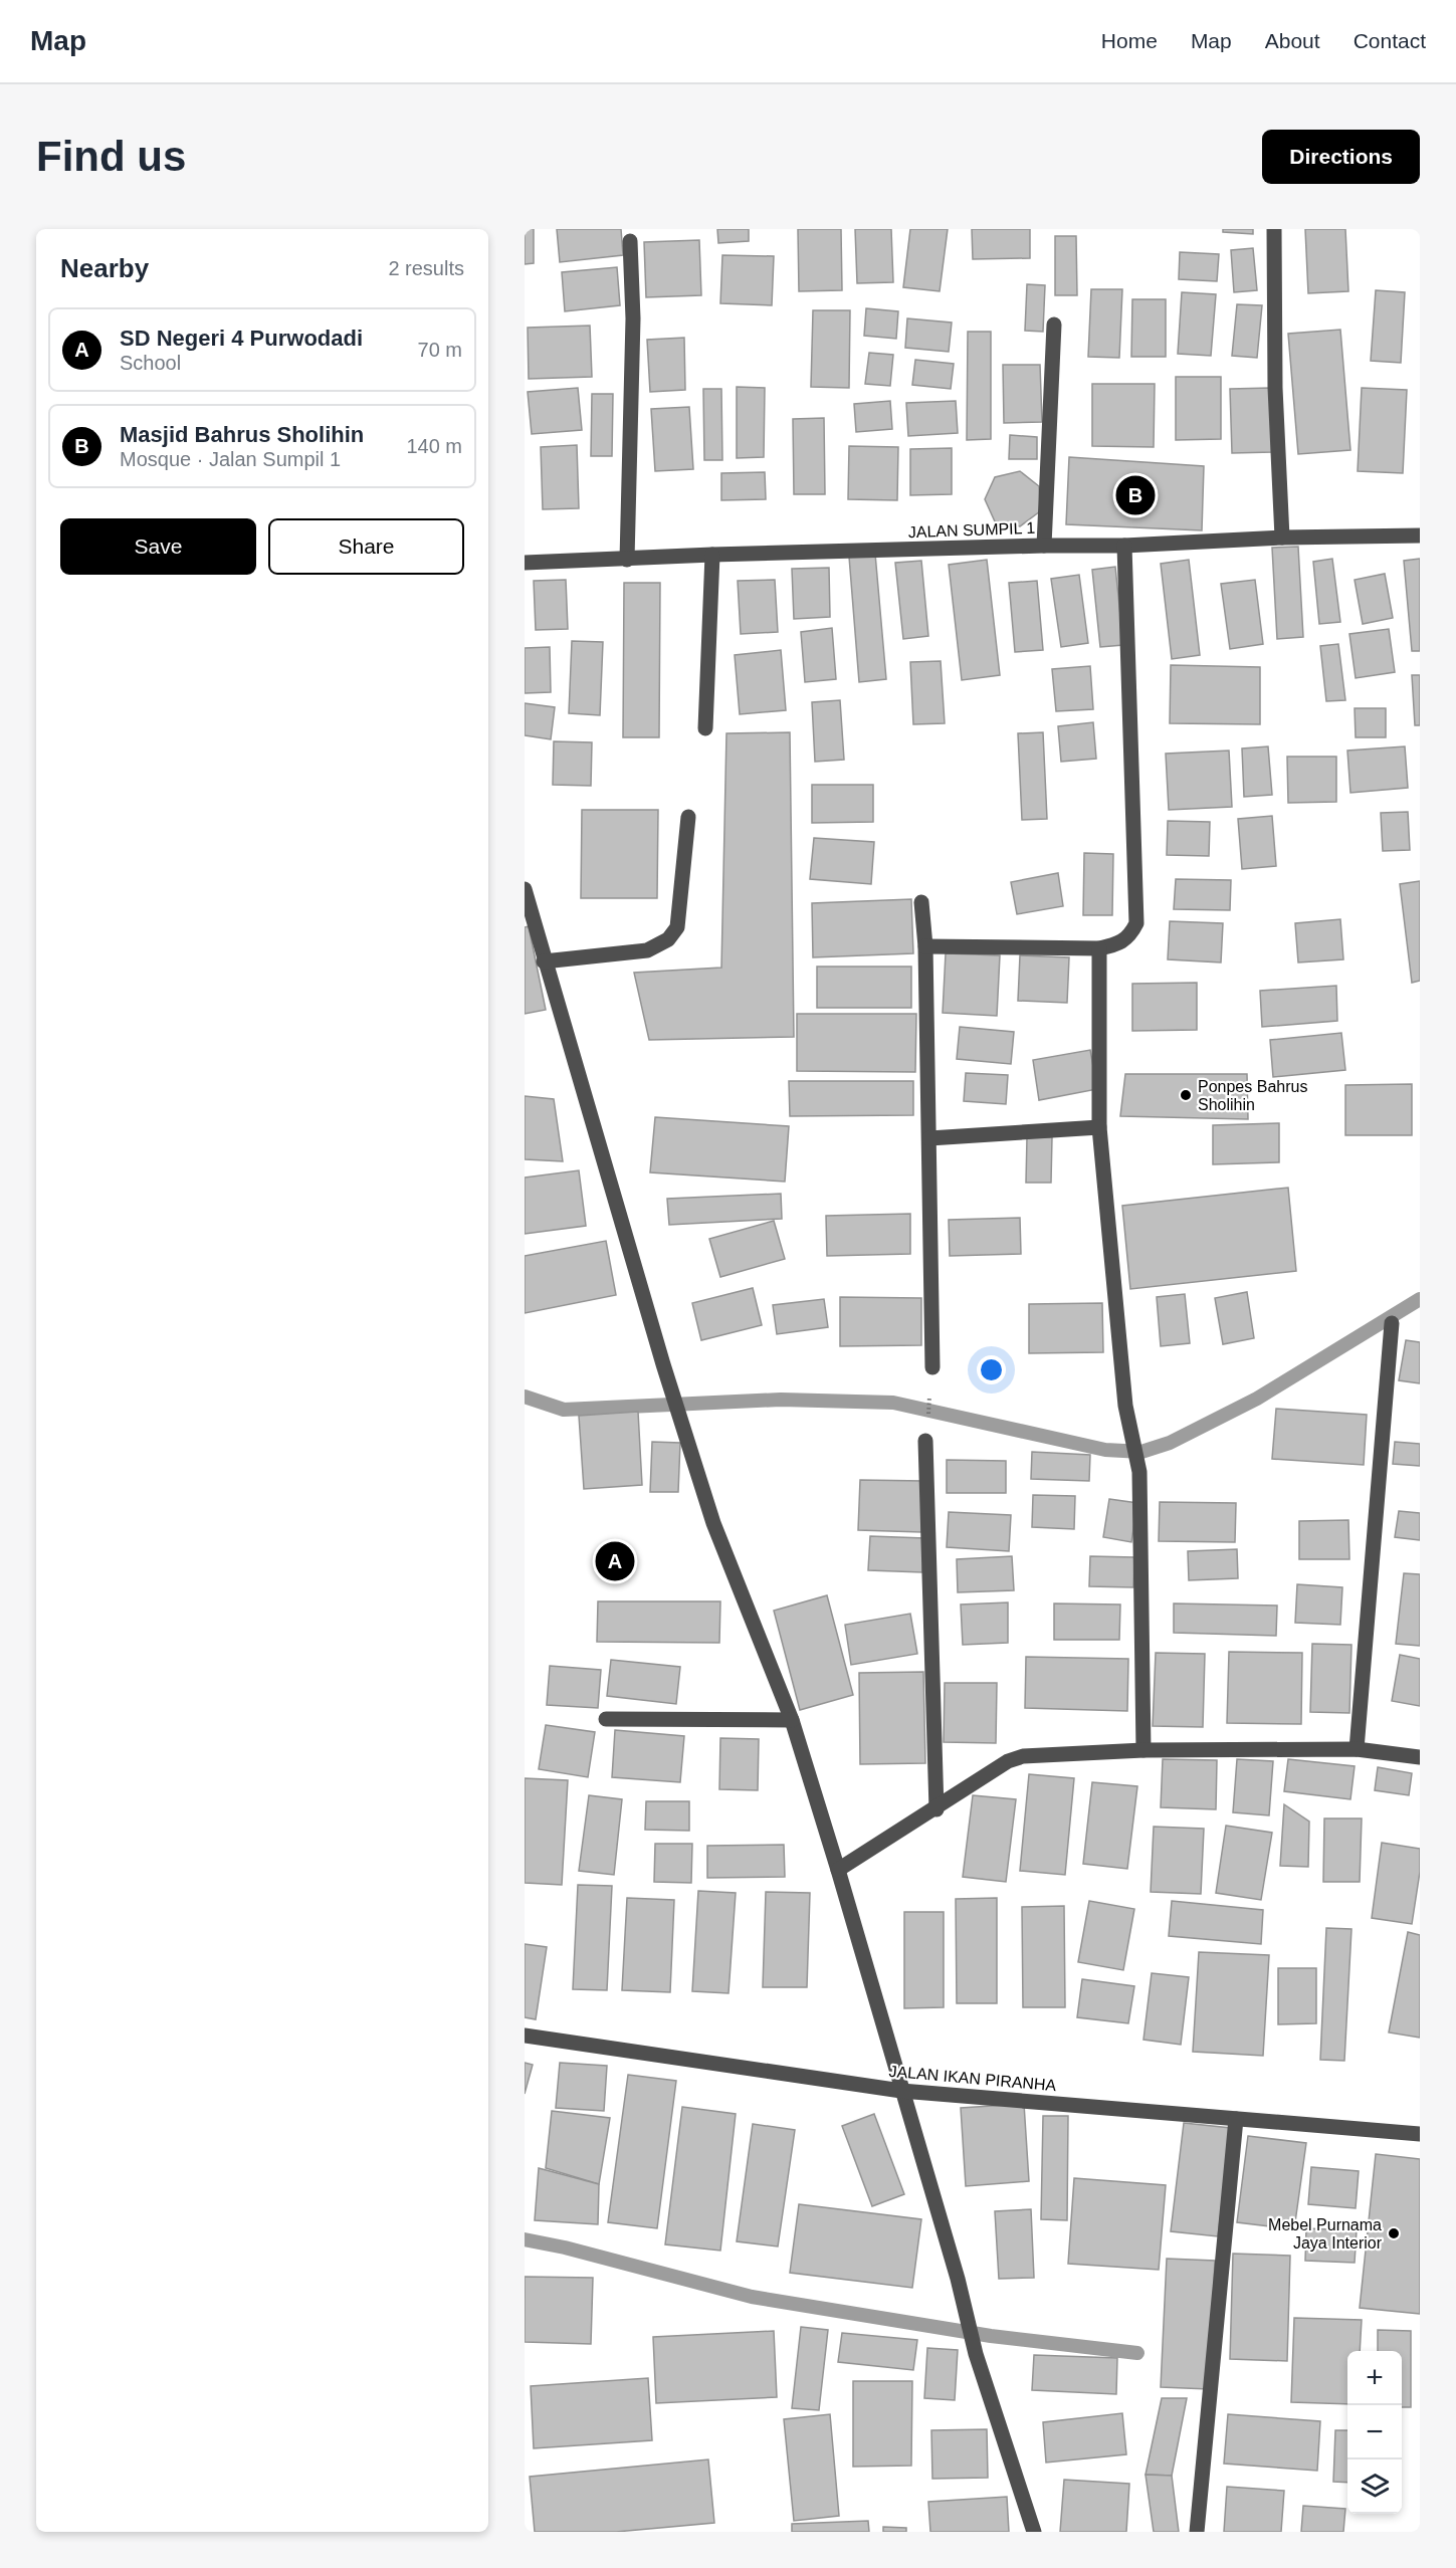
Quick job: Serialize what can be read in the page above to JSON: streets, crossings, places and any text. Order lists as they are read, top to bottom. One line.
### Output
{"streets":{"street":["JALAN SUMPIL 1","JALAN IKAN PIRANHA"]},"places":["Ponpes Bahrus Sholihin","Mebel Purnama Jaya Interior"],"page":{"header":"Map","nav":["Home","Map","About","Contact"],"buttons":["Directions",["Save","Share"]],"title":"Find us","heading":["Nearby","2 results"],"list":[{"mark":"A","name":"SD Negeri 4 Purwodadi","note":"School","value":"70 m"},{"mark":"B","name":"Masjid Bahrus Sholihin","note":"Mosque · Jalan Sumpil 1","value":"140 m"}],"pins":["B","A"],"map_buttons":["+","−"]}}
